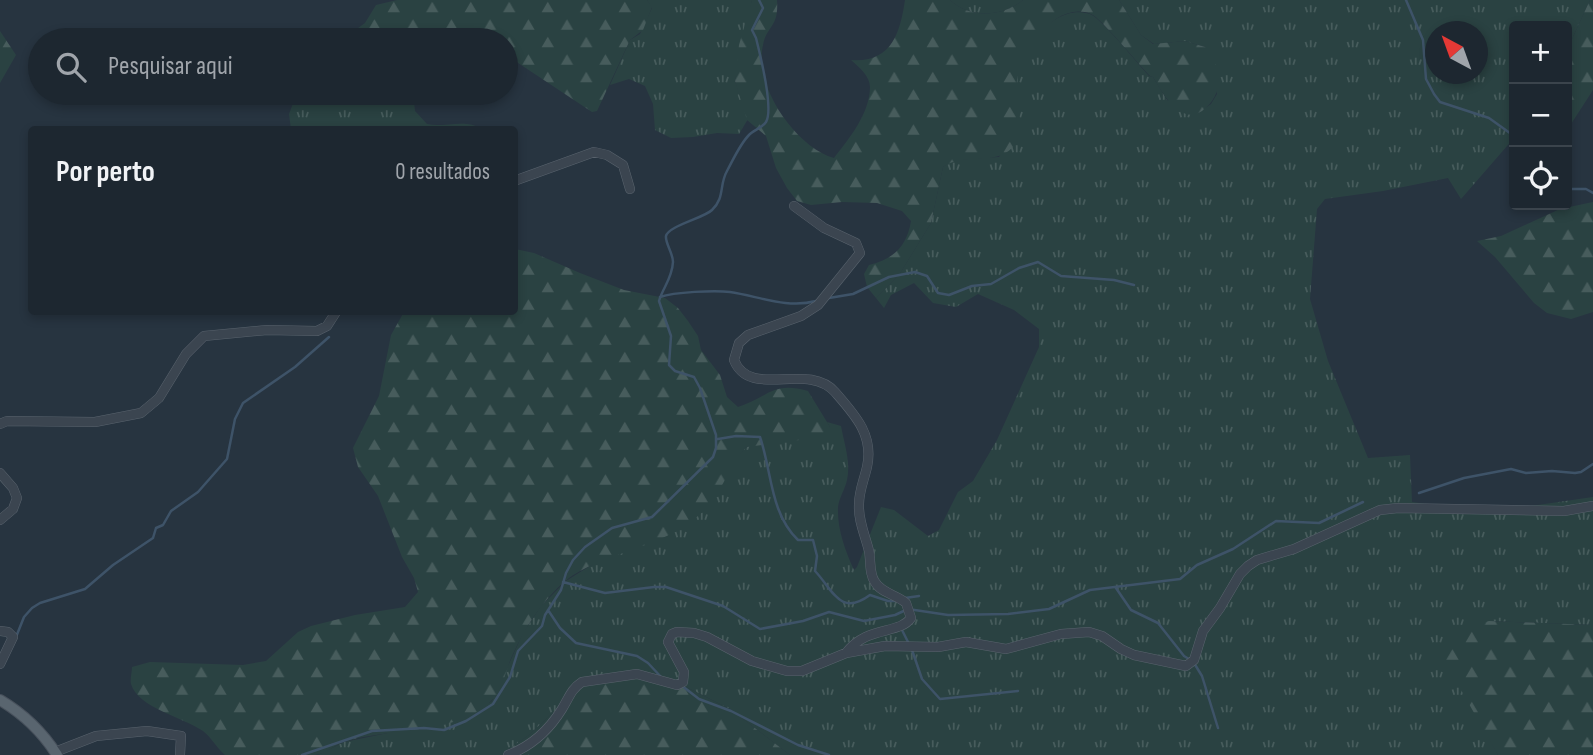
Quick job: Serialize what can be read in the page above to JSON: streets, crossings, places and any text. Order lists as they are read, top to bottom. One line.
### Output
{"north":"top left","page":{"map_buttons":["+","−"],"search":"Pesquisar aqui","heading":["Por perto","0 resultados"]}}
